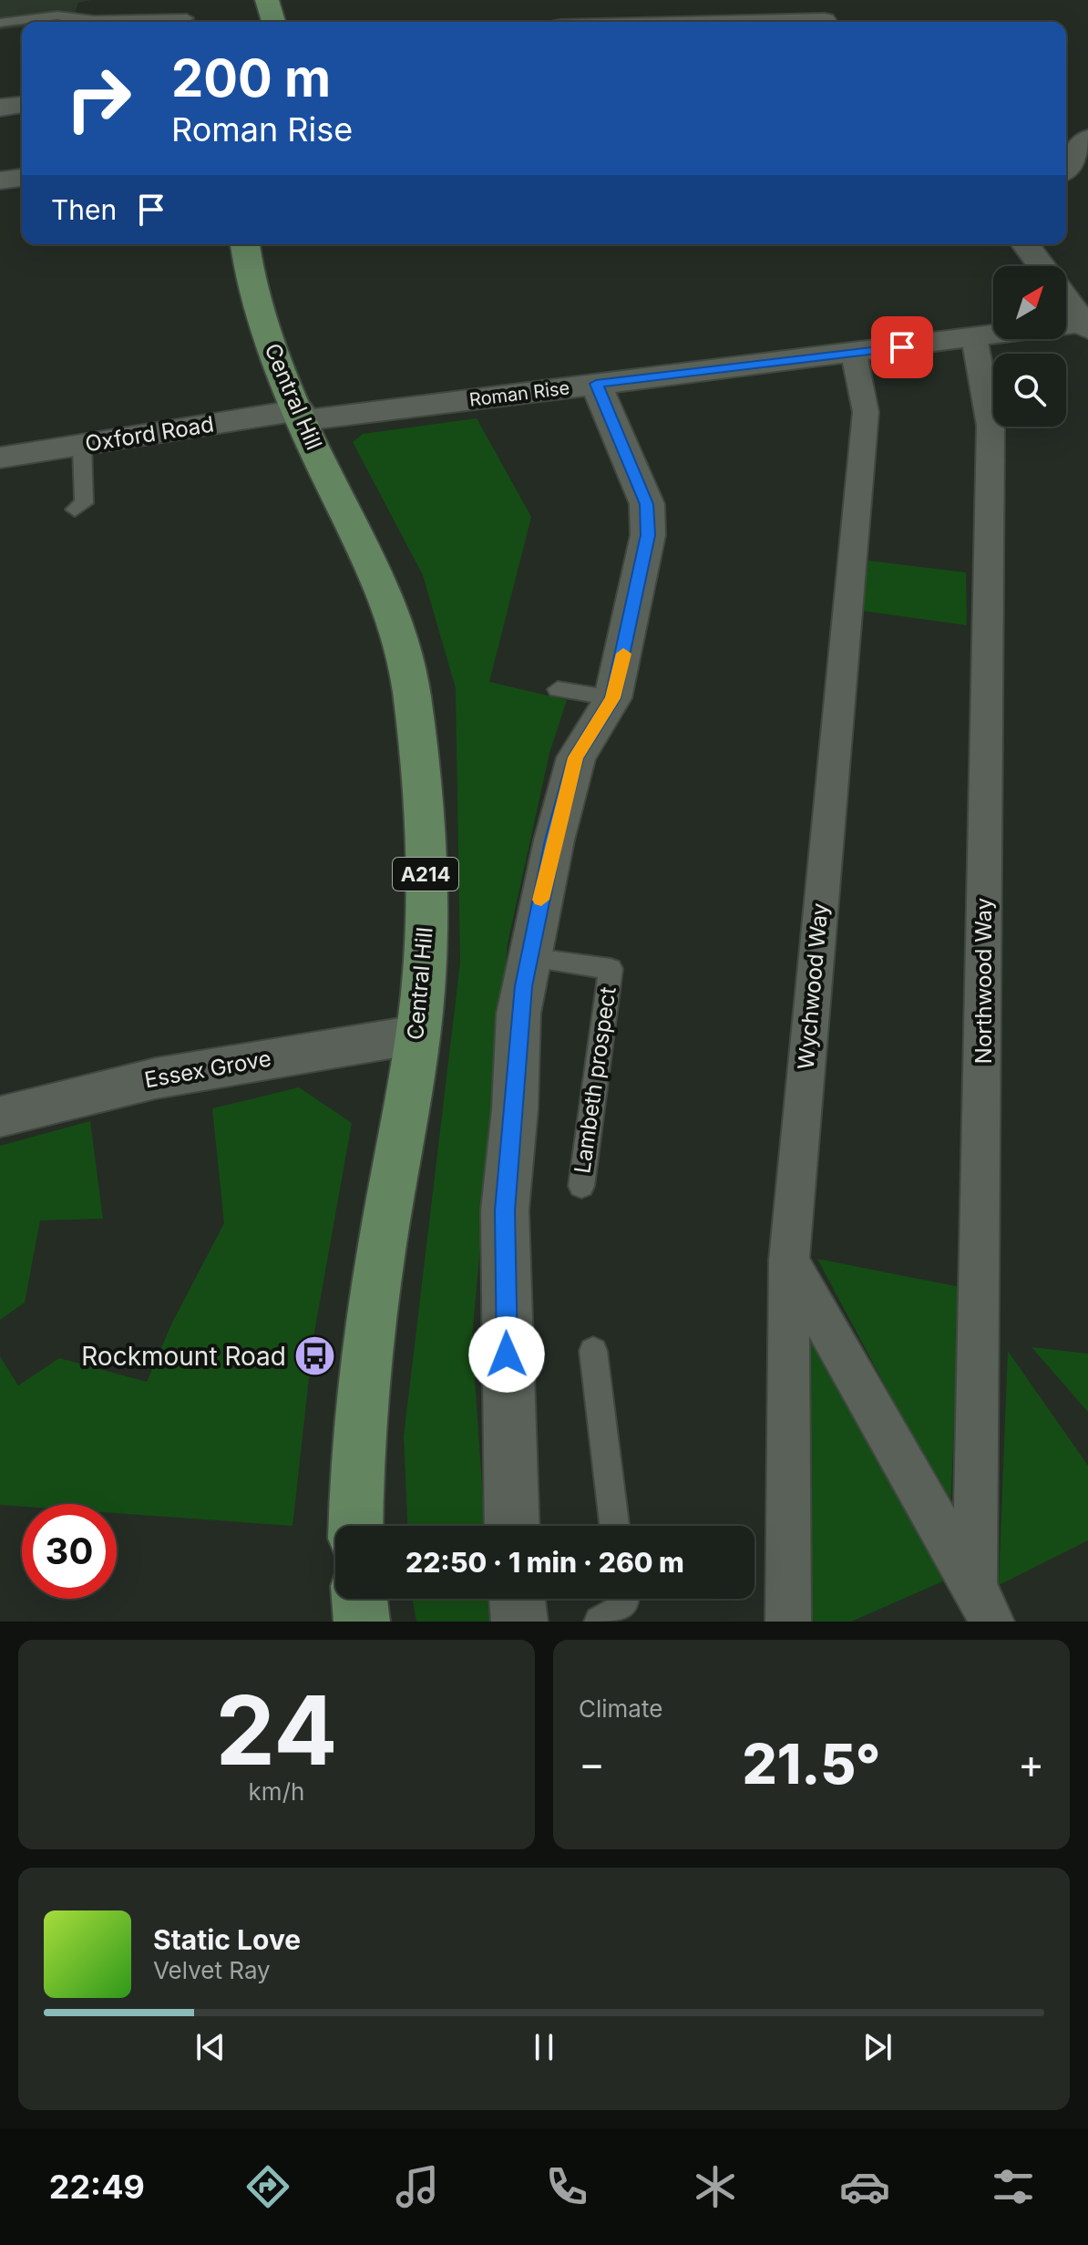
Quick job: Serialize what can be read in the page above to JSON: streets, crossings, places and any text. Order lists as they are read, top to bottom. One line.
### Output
{"streets":{"main road":["Central Hill","A214"],"street":["Roman Rise","Oxford Road","Northwood Way","Wychwood Way","Essex Grove"],"lane":["Lambeth prospect"]},"crossings":[["Roman Rise","Central Hill"],["Roman Rise","Oxford Road"],["Roman Rise","Northwood Way"],["Roman Rise","Wychwood Way"],["Central Hill","Oxford Road"],["Central Hill","Essex Grove"]],"places":{"bus stop":["Rockmount Road"]},"north":"top right","page":{"turn":["200 m","Roman Rise"],"then":"Then","limit":"30","trip":"22:50 · 1 min · 260 m","tile":[["24","km/h"],"Climate"],"heat":["−","21.5°","+"],"song":["Static Love","Velvet Ray"],"tabs":"22:49"}}
